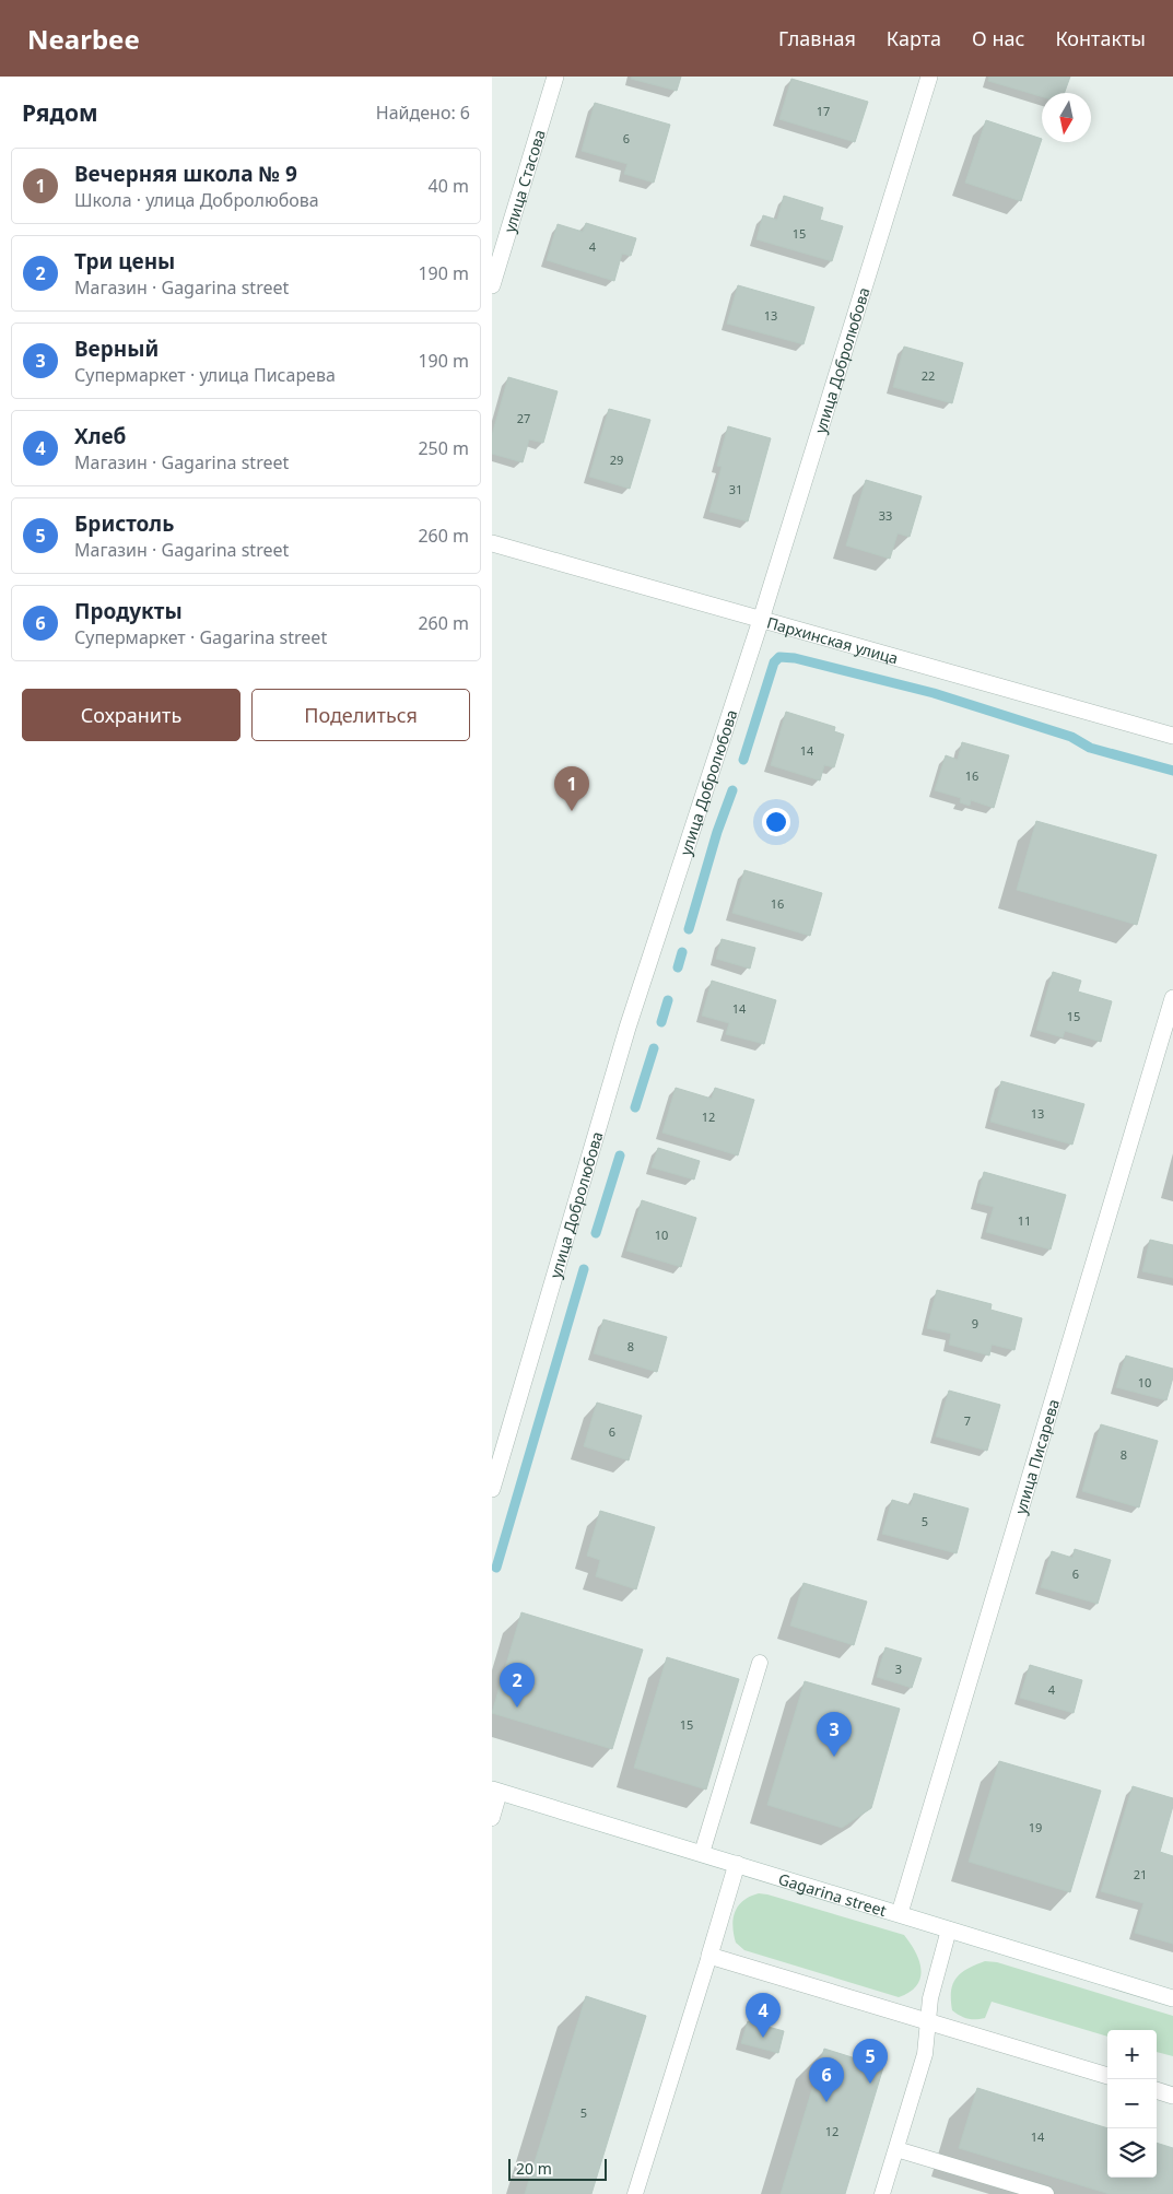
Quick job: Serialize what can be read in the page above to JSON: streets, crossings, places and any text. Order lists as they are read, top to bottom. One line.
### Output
{"streets":{"street":["улица Стасова","улица Добролюбова","Пархинская улица","улица Писарева","Gagarina street"]},"crossings":[["улица Добролюбова","Пархинская улица"],["улица Писарева","Gagarina street"]],"house_numbers":["17","6","15","4","13","22","27","29","31","33","14","16","16","14","15","13","12","11","10","9","8","10","7","6","8","5","6","3","4","15","19","21","5","12","14"],"scale_bar":"20 m","north":"bottom","page":{"header":"Nearbee","nav":["Главная","Карта","О нас","Контакты"],"heading":["Рядом","Найдено: 6"],"list":[{"mark":"1","name":"Вечерняя школа № 9","note":"Школа · улица Добролюбова","value":"40 m"},{"mark":"2","name":"Три цены","note":"Магазин · Gagarina street","value":"190 m"},{"mark":"3","name":"Верный","note":"Супермаркет · улица Писарева","value":"190 m"},{"mark":"4","name":"Хлеб","note":"Магазин · Gagarina street","value":"250 m"},{"mark":"5","name":"Бристоль","note":"Магазин · Gagarina street","value":"260 m"},{"mark":"6","name":"Продукты","note":"Супермаркет · Gagarina street","value":"260 m"}],"buttons":["Сохранить","Поделиться"],"pins":["1","2","3","4","5","6"],"map_buttons":["+","−"],"scale":"20 m"}}
